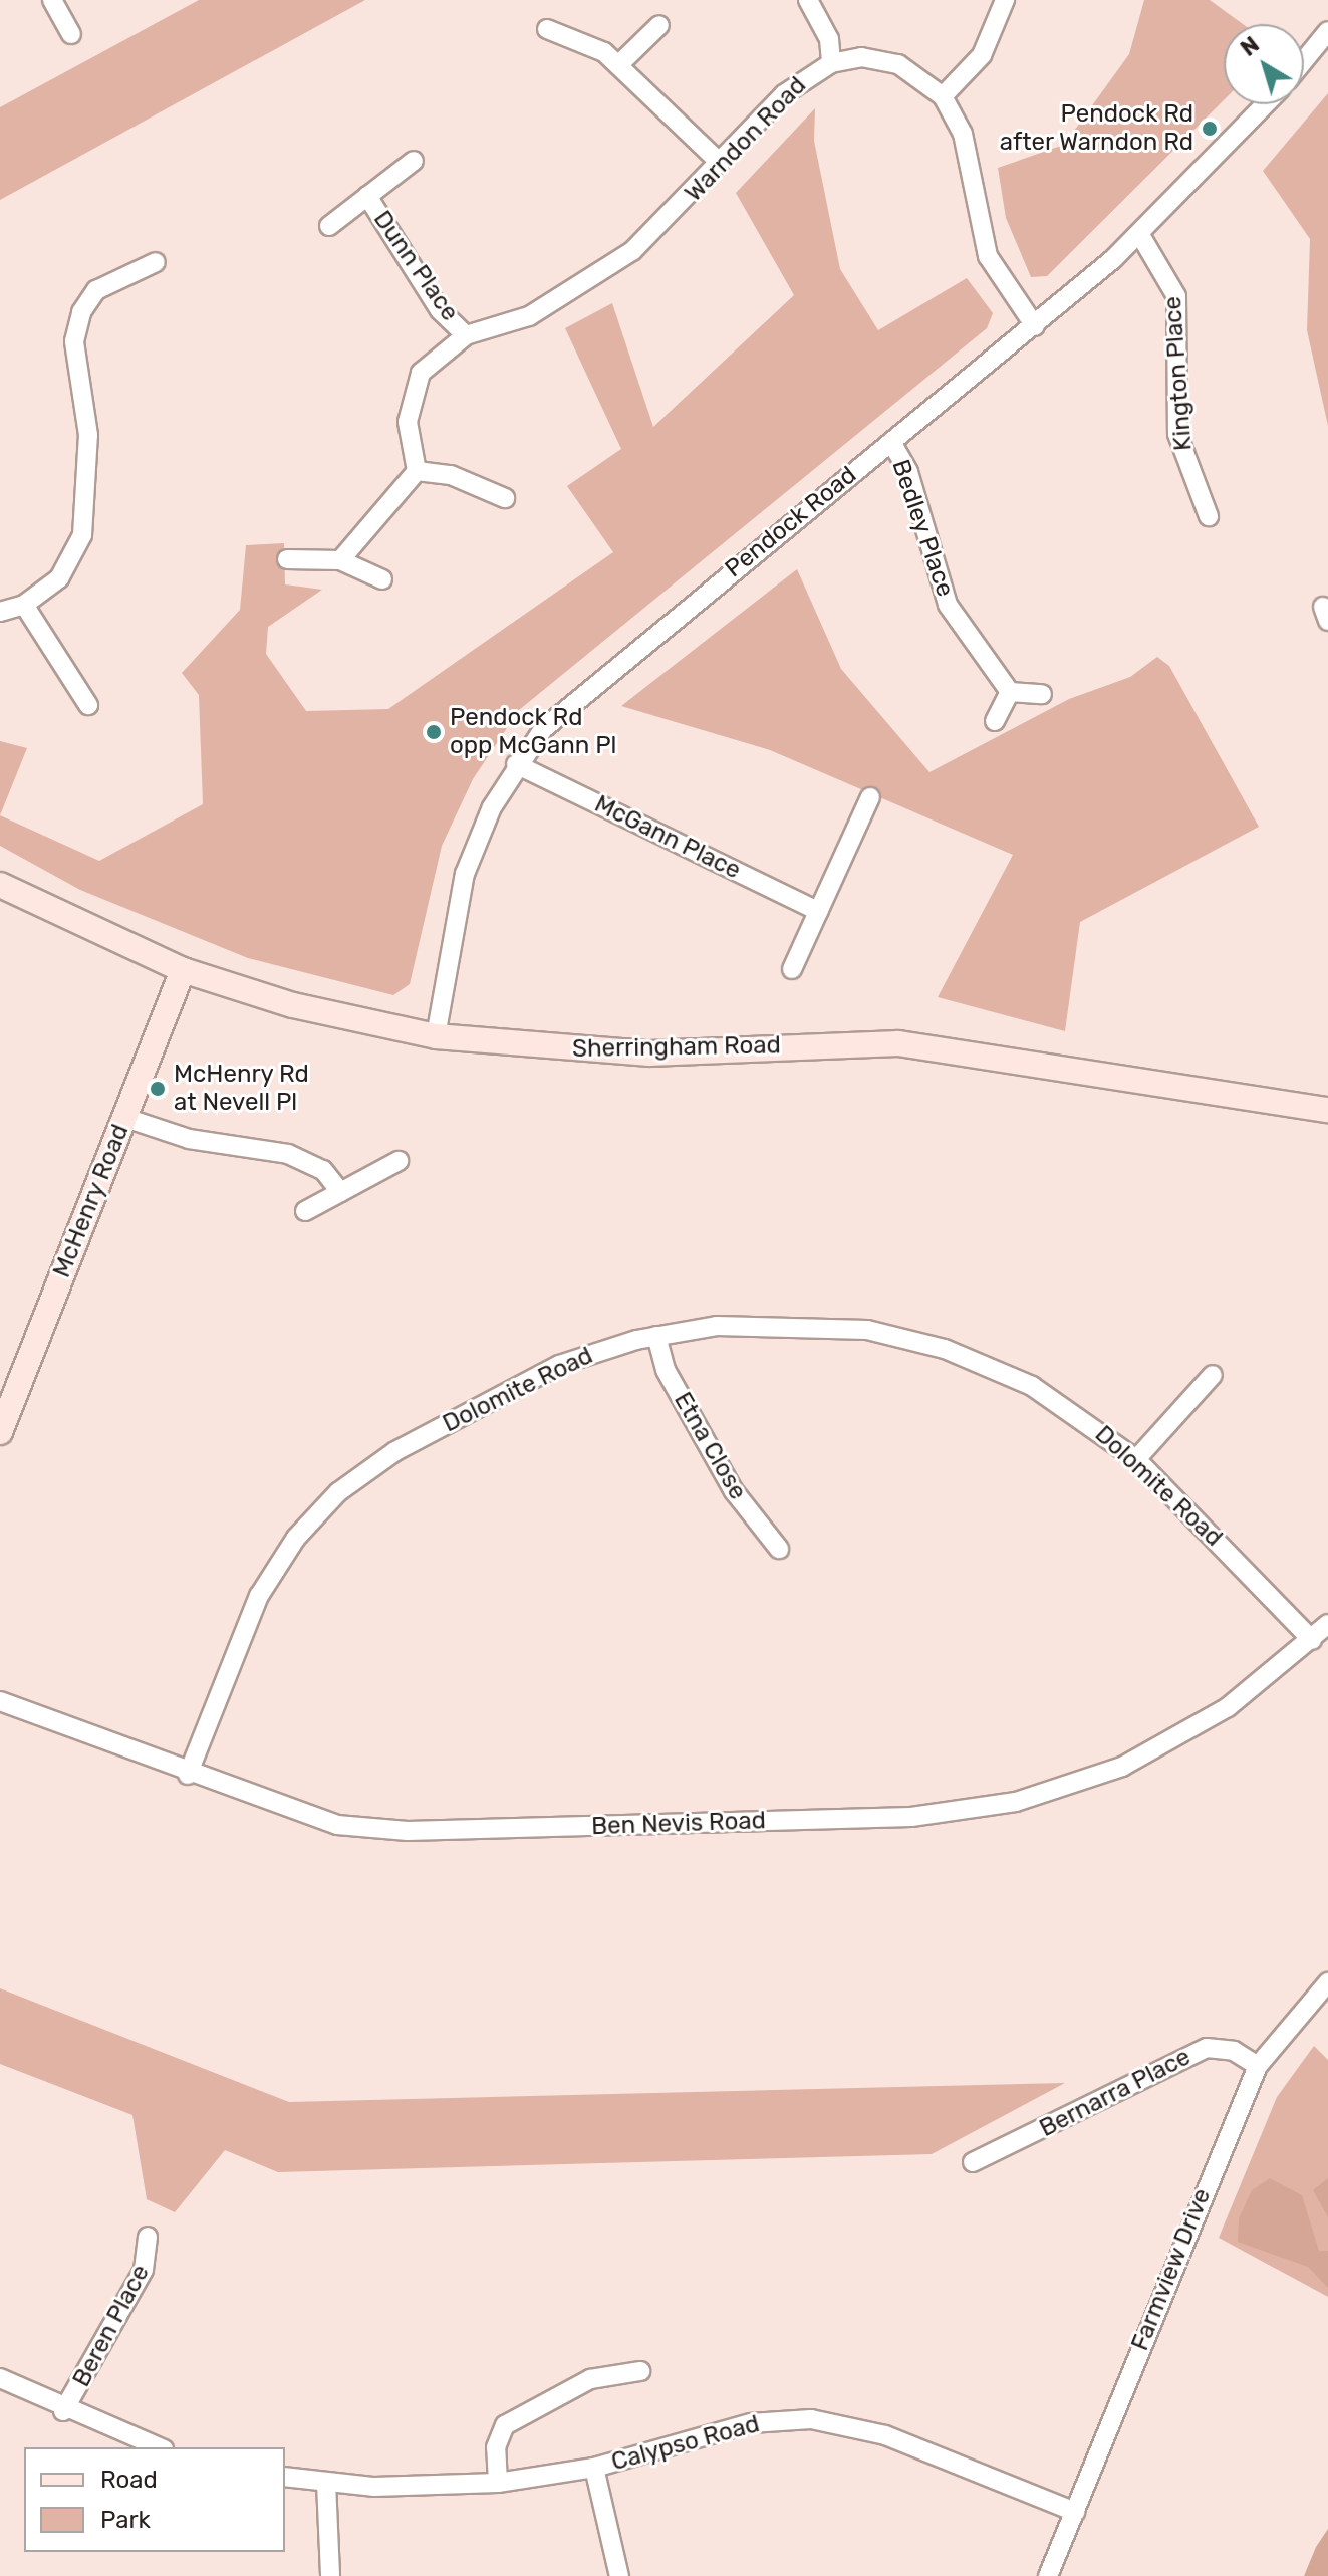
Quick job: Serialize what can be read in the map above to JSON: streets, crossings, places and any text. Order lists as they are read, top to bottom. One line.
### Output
{"streets":{"street":["Warndon Road","Dunn Place","Kington Place","Pendock Road","Bedley Place","McGann Place","Sherringham Road","McHenry Road","Dolomite Road","Etna Close","Ben Nevis Road","Bernarra Place","Farmview Drive","Beren Place","Calypso Road"]},"crossings":[["Warndon Road","Dunn Place"],["Warndon Road","Pendock Road"],["Kington Place","Pendock Road"],["Pendock Road","Bedley Place"],["Pendock Road","McGann Place"],["Pendock Road","Sherringham Road"],["Sherringham Road","McHenry Road"],["Dolomite Road","Etna Close"],["Dolomite Road","Ben Nevis Road"],["Bernarra Place","Farmview Drive"],["Farmview Drive","Calypso Road"]],"places":["Pendock Rd after Warndon Rd","Pendock Rd opp McGann Pl","McHenry Rd at Nevell Pl"],"legend":["Road","Park"],"north":"top left"}
